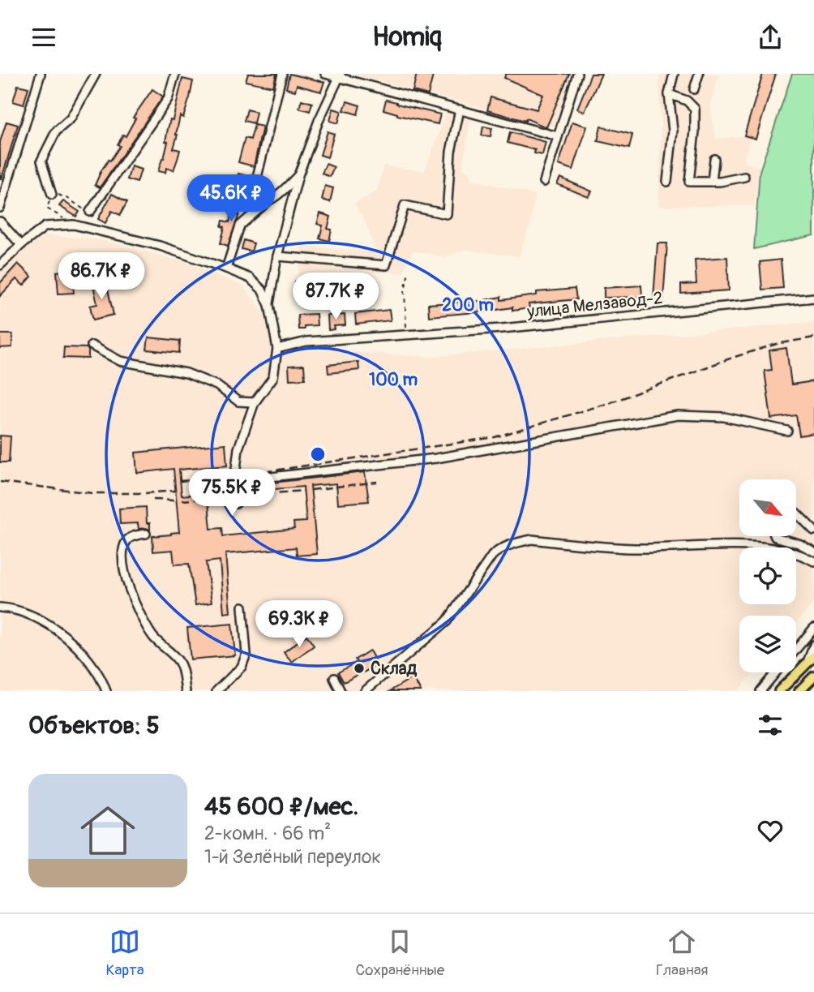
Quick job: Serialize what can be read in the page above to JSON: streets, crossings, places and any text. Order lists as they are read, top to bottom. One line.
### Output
{"streets":{"street":["улица Мелзавод-2"]},"places":["Склад"],"north":"bottom right","page":{"header":"Homiq","price":["45.6K ₽","86.7K ₽","87.7K ₽","75.5K ₽","69.3K ₽"],"heading":"Объектов: 5","list":[{"name":"45 600 ₽/мес.","note":"2-комн. · 66 m² · 1-й Зелёный переулок"}],"tabs":["Карта","Сохранённые","Главная"]},"rings":["200 m","100 m"]}
